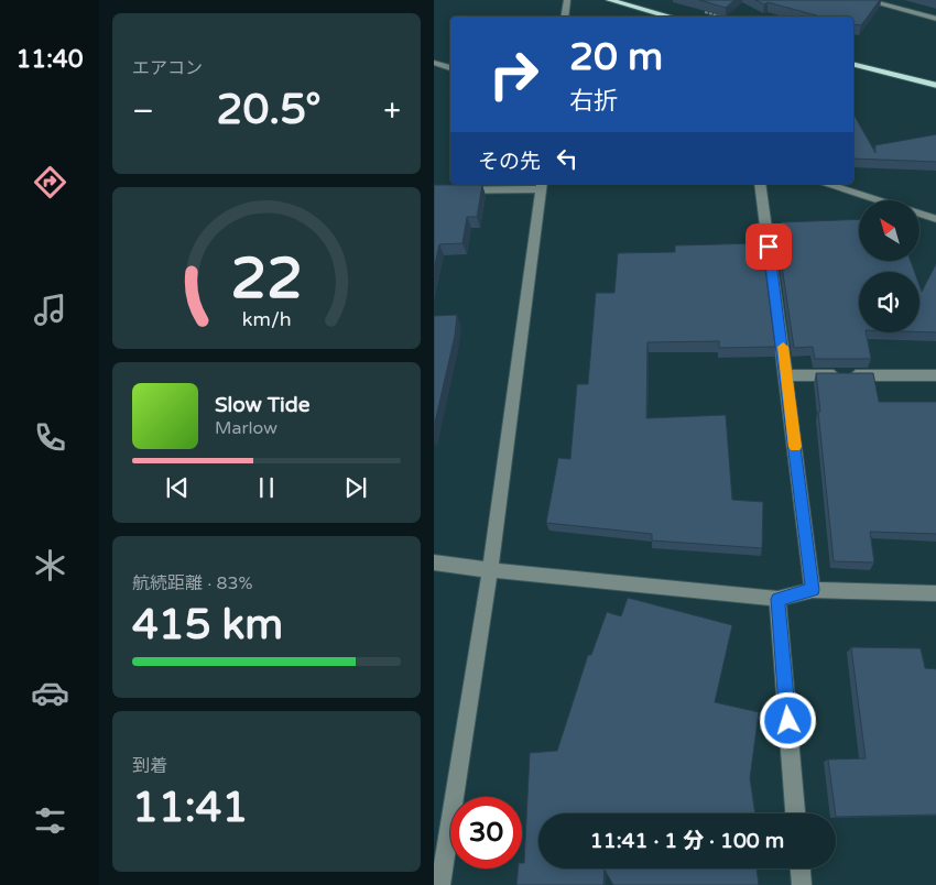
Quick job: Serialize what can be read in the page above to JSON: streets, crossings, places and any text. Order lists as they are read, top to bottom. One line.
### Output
{"north":"top left","page":{"tabs":"11:40","tile":["エアコン",["航続距離 · 83%","415 km"],["到着","11:41"]],"turn":["20 m","右折"],"heat":["−","20.5°","+"],"then":"その先","song":["Slow Tide","Marlow"],"limit":"30","trip":"11:41 · 1 分 · 100 m","gauge":["22","km/h"]}}
